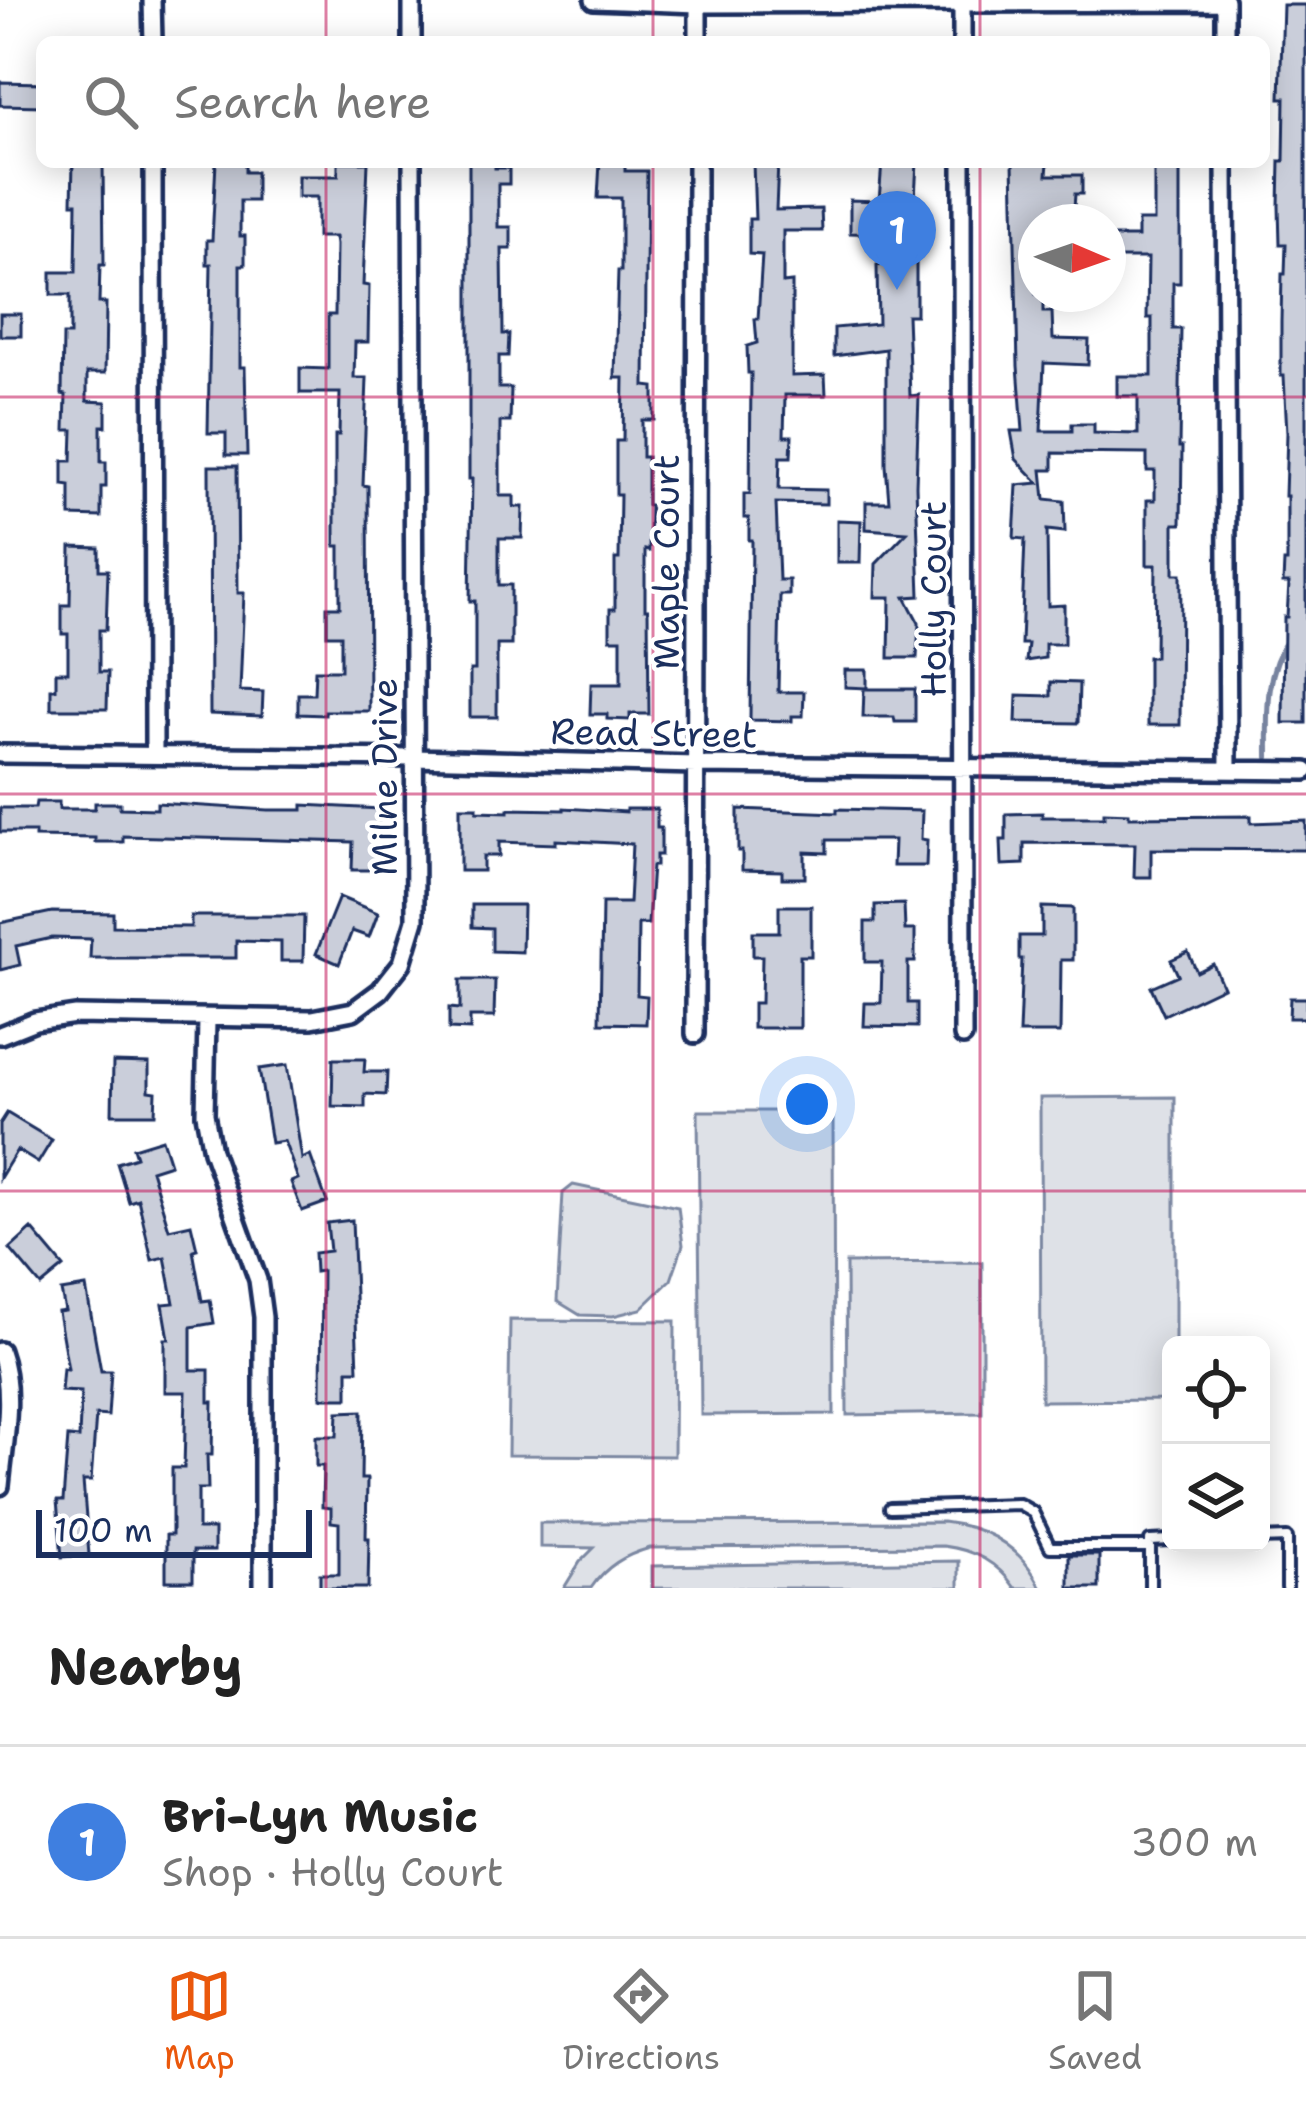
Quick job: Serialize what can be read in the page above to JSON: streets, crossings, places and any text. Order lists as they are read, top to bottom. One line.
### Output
{"streets":{"street":["Maple Court","Holly Court","Read Street","Milne Drive"]},"crossings":[["Maple Court","Read Street"],["Holly Court","Read Street"],["Read Street","Milne Drive"]],"scale_bar":"100 m","north":"right","page":{"search":"Search here","pins":"1","scale":"100 m","heading":"Nearby","list":[{"mark":"1","name":"Bri-Lyn Music","note":"Shop · Holly Court","value":"300 m"}],"nav":["Map","Directions","Saved"]}}
